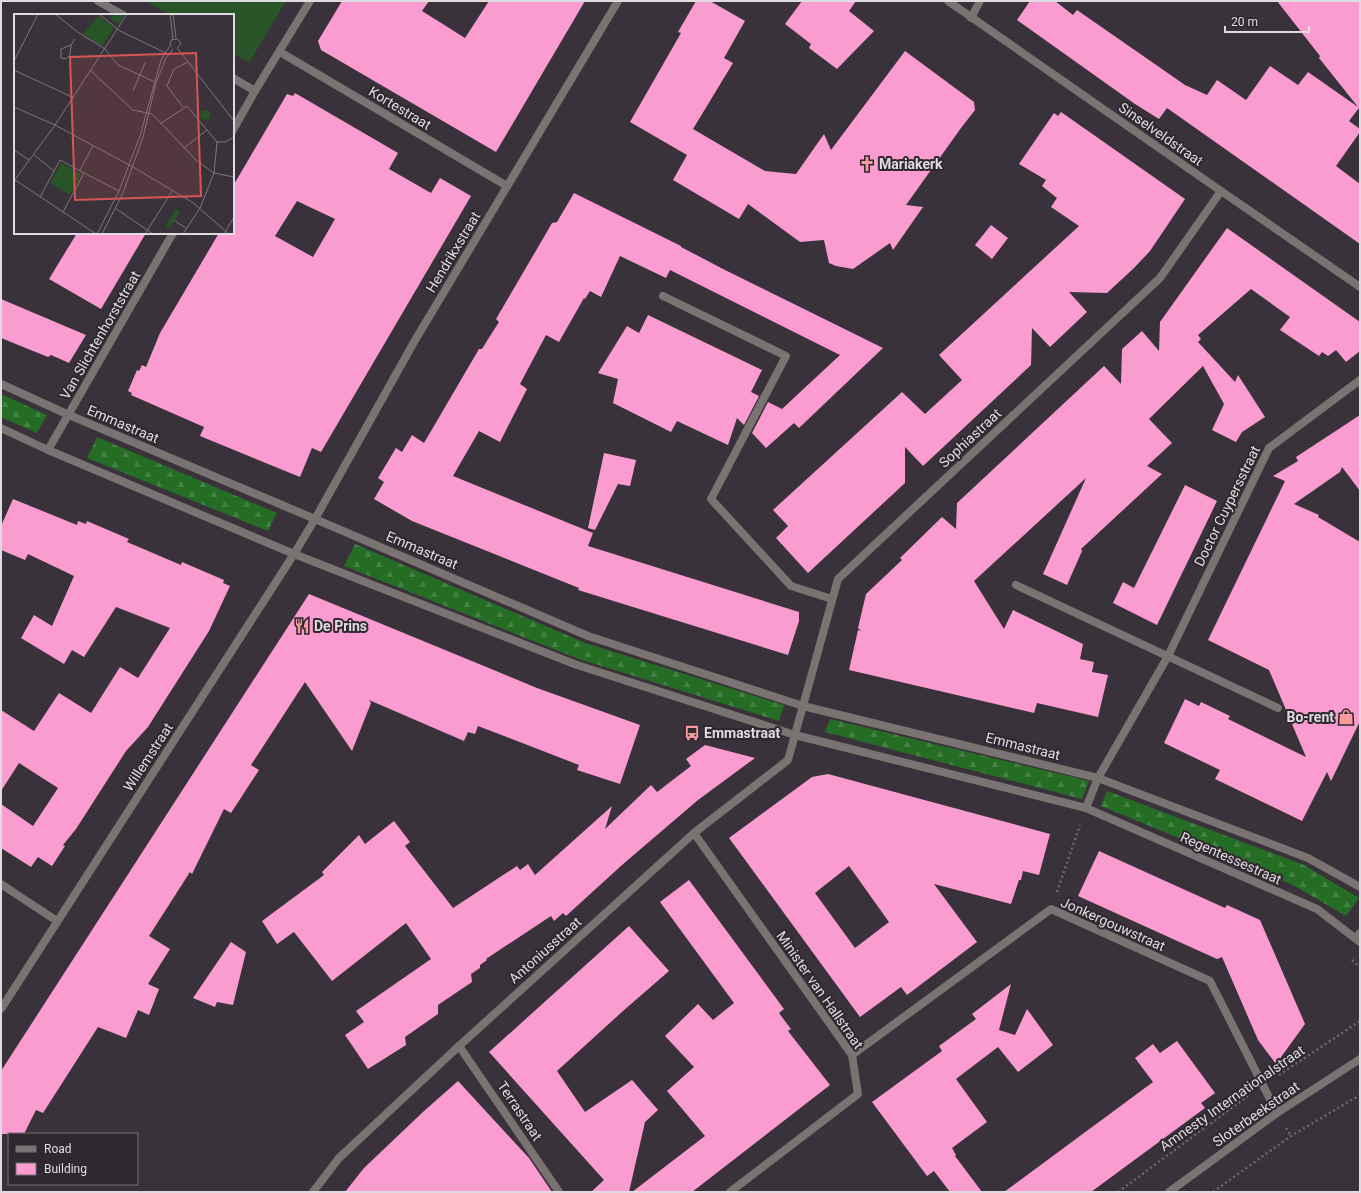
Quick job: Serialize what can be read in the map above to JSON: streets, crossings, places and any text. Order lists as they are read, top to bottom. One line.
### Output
{"streets":{"street":["Kortestraat","Sinselveldstraat","Hendrikxstraat","Van Slichtenhorststraat","Emmastraat","Sophiastraat","Doctor Cuypersstraat","Willemstraat","Regentessestraat","Jonkergouwstraat","Antoniusstraat","Minister van Hallstraat","Terrastraat","Sloterbeekstraat"],"path":["Amnesty Internationalstraat"]},"crossings":[["Kortestraat","Hendrikxstraat"],["Sinselveldstraat","Sophiastraat"],["Hendrikxstraat","Emmastraat"],["Hendrikxstraat","Willemstraat"],["Van Slichtenhorststraat","Emmastraat"],["Emmastraat","Sophiastraat"],["Emmastraat","Doctor Cuypersstraat"],["Emmastraat","Willemstraat"],["Emmastraat","Regentessestraat"],["Sophiastraat","Antoniusstraat"],["Doctor Cuypersstraat","Regentessestraat"],["Jonkergouwstraat","Minister van Hallstraat"],["Jonkergouwstraat","Amnesty Internationalstraat"],["Jonkergouwstraat","Sloterbeekstraat"],["Antoniusstraat","Minister van Hallstraat"],["Antoniusstraat","Terrastraat"]],"places":{"church":["Mariakerk"],"restaurant":["De Prins"],"shop":["Bo-rent"],"bus stop":["Emmastraat"]},"legend":["Road","Building"],"scale_bar":"20 m"}
